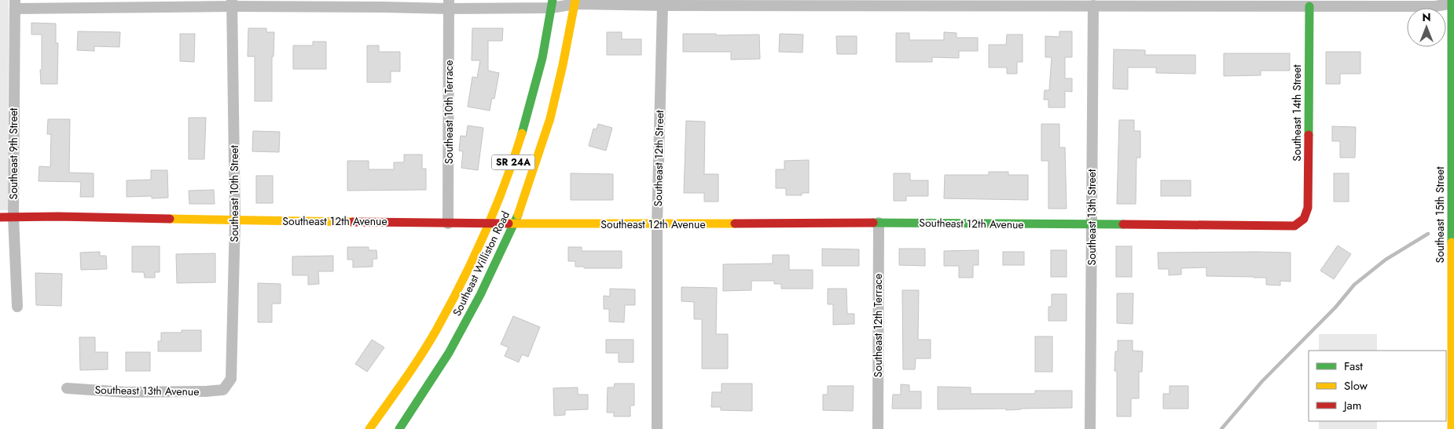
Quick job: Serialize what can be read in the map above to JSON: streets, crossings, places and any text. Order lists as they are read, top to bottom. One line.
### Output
{"streets":{"main road":["Southeast 14th Street","SR 24A","Southeast 15th Street","Southeast 12th Avenue","Southeast Williston Road"],"street":["Southeast 10th Terrace","Southeast 9th Street","Southeast 12th Street","Southeast 10th Street","Southeast 13th Street","Southeast 12th Terrace","Southeast 13th Avenue"]},"crossings":[["Southeast 10th Terrace","Southeast 12th Avenue"],["Southeast 14th Street","Southeast 12th Avenue"],["Southeast 9th Street","Southeast 12th Avenue"],["Southeast 12th Street","Southeast 12th Avenue"],["Southeast 10th Street","Southeast 12th Avenue"],["Southeast 10th Street","Southeast 13th Avenue"],["Southeast 13th Street","Southeast 12th Avenue"],["Southeast 12th Avenue","Southeast Williston Road"],["Southeast 12th Avenue","Southeast 12th Terrace"]],"legend":["Fast","Slow","Jam"],"north":"top"}
